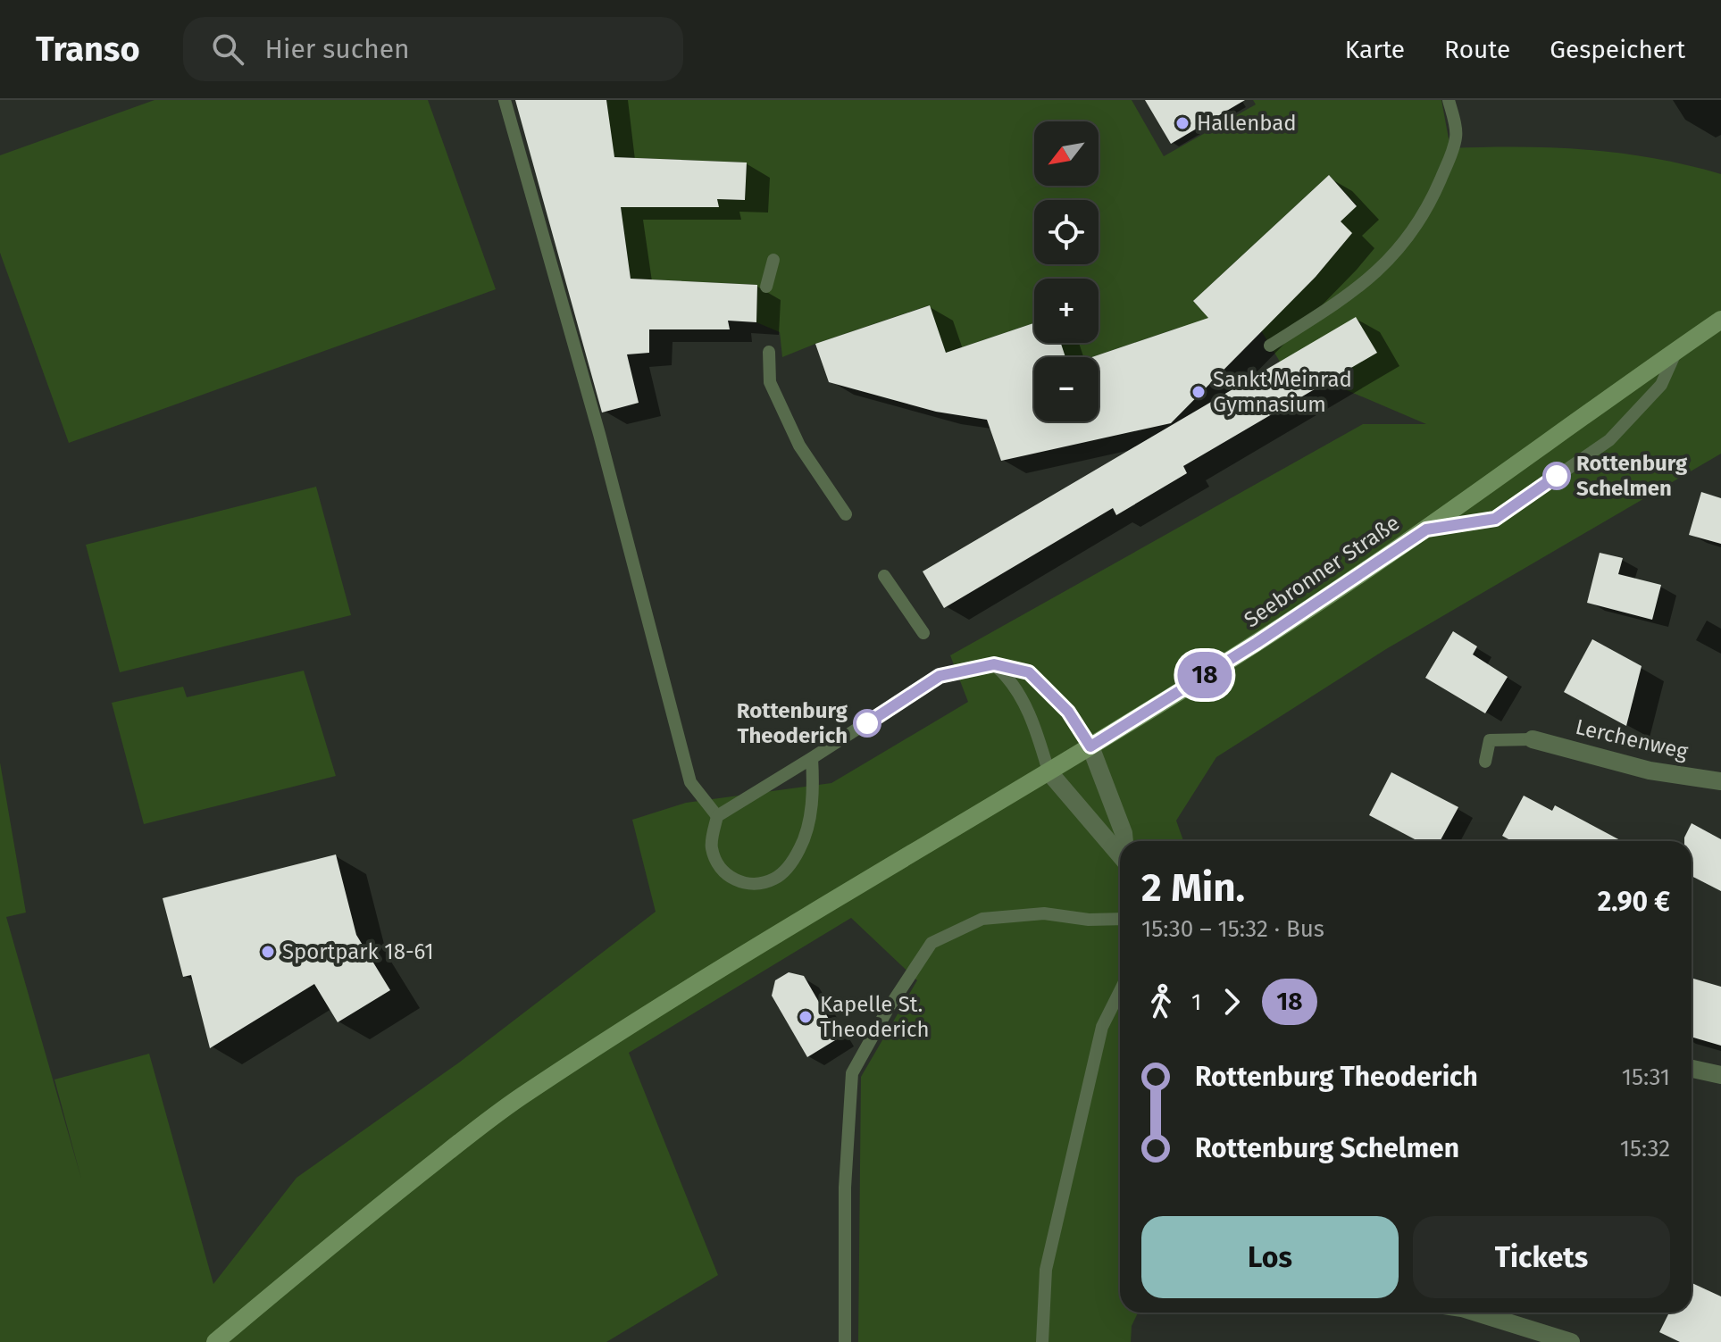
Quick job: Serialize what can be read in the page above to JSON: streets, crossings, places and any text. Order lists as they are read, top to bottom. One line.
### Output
{"streets":{"street":["Seebronner Straße","Lerchenweg"]},"places":["Hallenbad","Sankt Meinrad Gymnasium","Rottenburg Schelmen","Rottenburg Theoderich","Sportpark 18-61","Kapelle St. Theoderich"],"lines":["bus line 18"],"north":"bottom left","page":{"header":"Transo","search":"Hier suchen","nav":["Karte","Route","Gespeichert"],"on_map":"18","map_buttons":["+","−"],"heading":["2 Min.","15:30 – 15:32 · Bus","2.90 €"],"legs":["1","18"],"list":[{"name":"Rottenburg Theoderich","value":"15:31"},{"name":"Rottenburg Schelmen","value":"15:32"}],"buttons":["Los","Tickets"]}}
